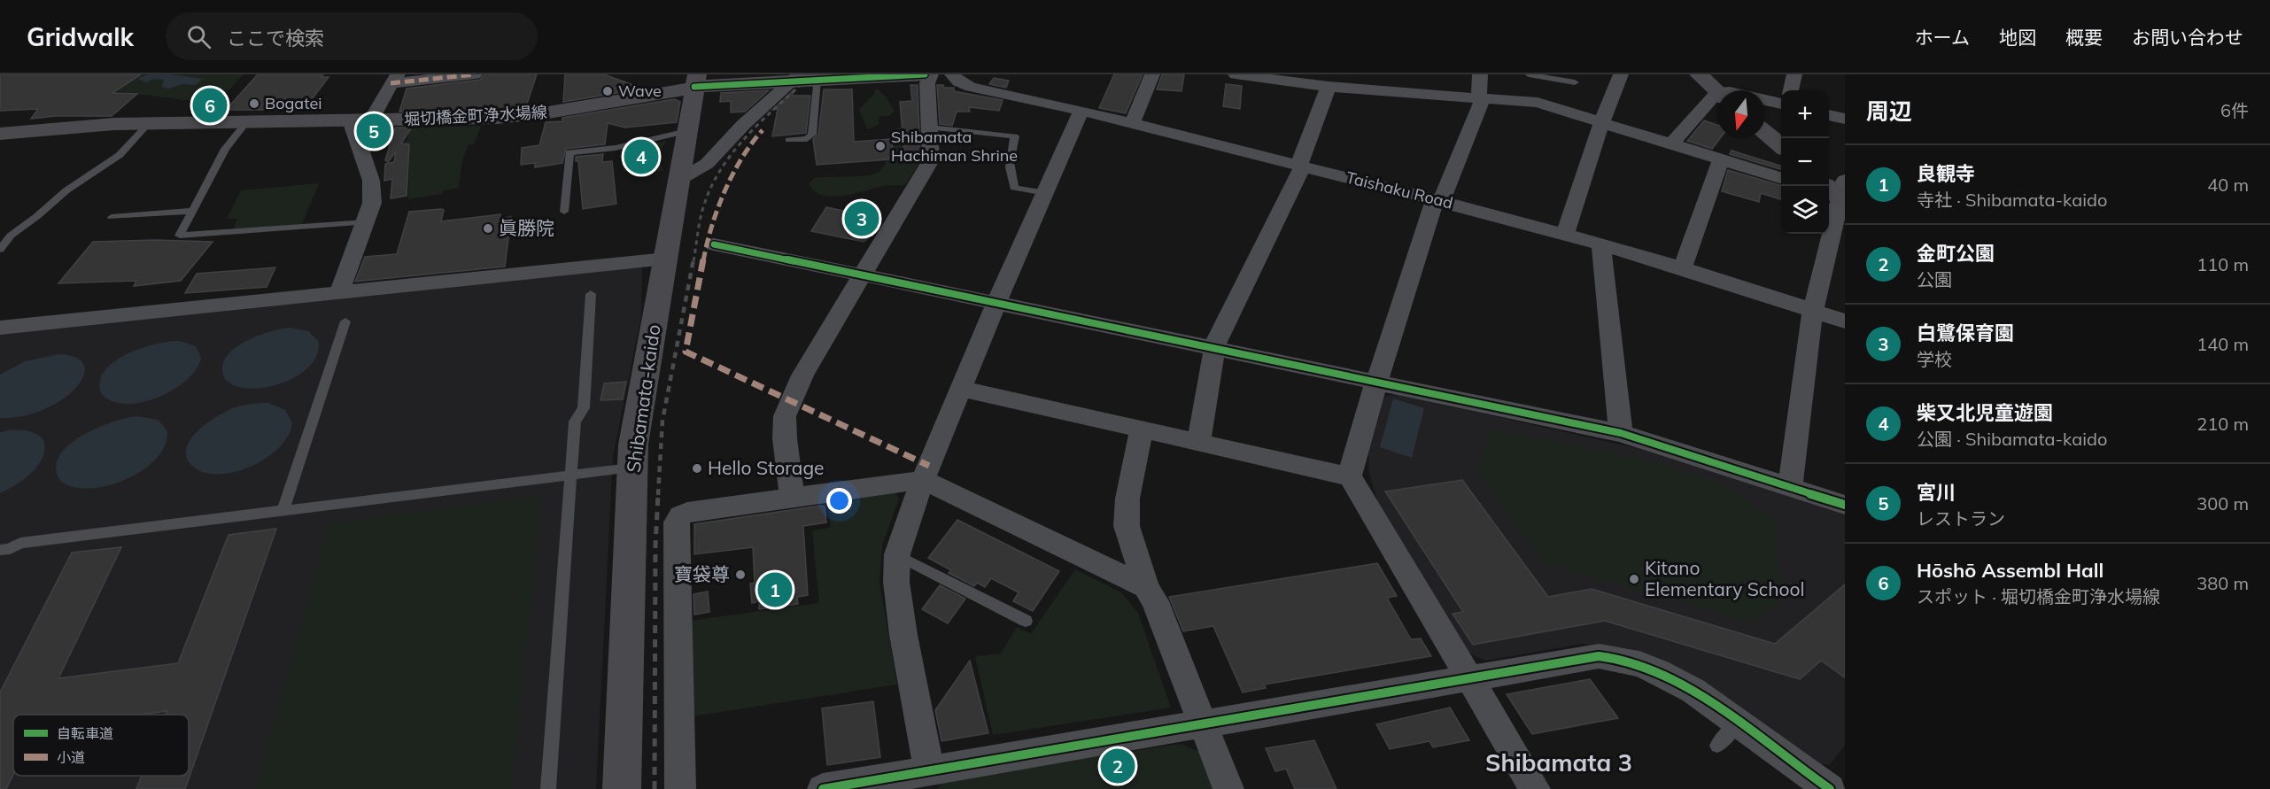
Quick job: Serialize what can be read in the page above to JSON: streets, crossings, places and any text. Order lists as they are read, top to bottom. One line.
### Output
{"streets":{"main road":["堀切橋金町浄水場線","Shibamata-kaido"],"street":["Taishaku Road"]},"crossings":[["堀切橋金町浄水場線","Shibamata-kaido"]],"districts":["Shibamata 3"],"places":["Wave","Bogatei","Shibamata Hachiman Shrine","眞勝院","Hello Storage","寶袋尊","Kitano Elementary School"],"legend":["自転車道","小道"],"north":"bottom","page":{"header":"Gridwalk","search":"ここで検索","nav":["ホーム","地図","概要","お問い合わせ"],"heading":["周辺","6件"],"pins":["6","5","4","3","1","2"],"map_buttons":["+","−"],"list":[{"mark":"1","name":"良観寺","note":"寺社 · Shibamata-kaido","value":"40 m"},{"mark":"2","name":"金町公園","note":"公園","value":"110 m"},{"mark":"3","name":"白鷺保育園","note":"学校","value":"140 m"},{"mark":"4","name":"柴又北児童遊園","note":"公園 · Shibamata-kaido","value":"210 m"},{"mark":"5","name":"宮川","note":"レストラン","value":"300 m"},{"mark":"6","name":"Hōshō Assembl Hall","note":"スポット · 堀切橋金町浄水場線","value":"380 m"}]}}
